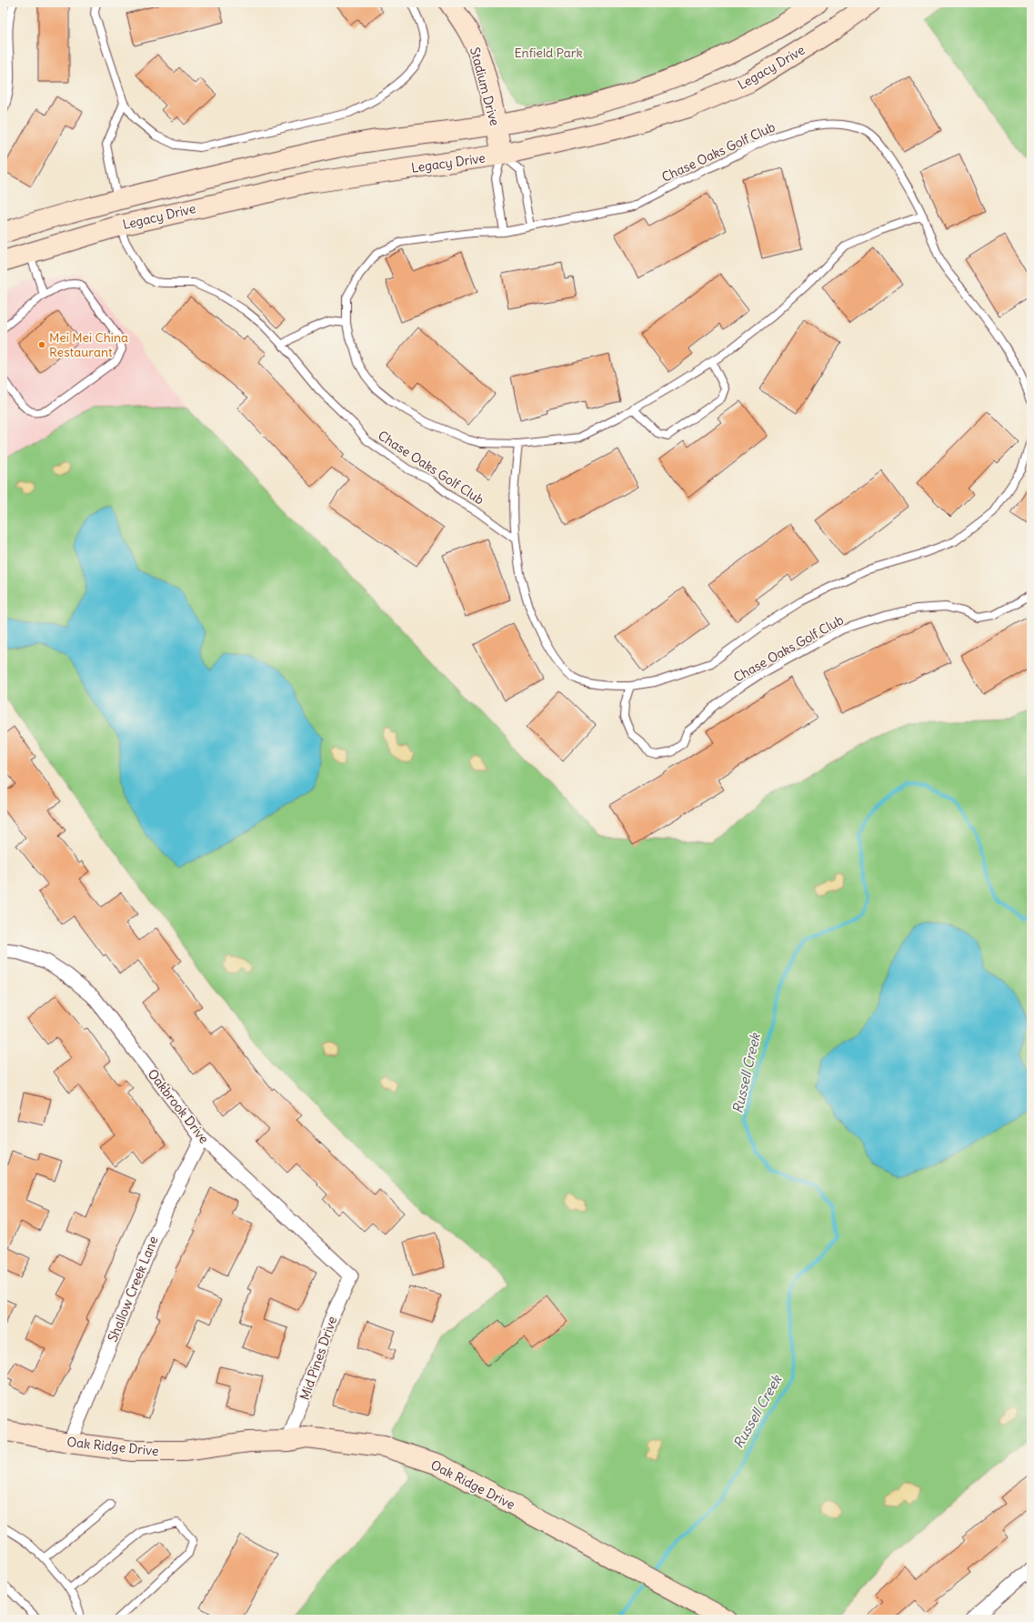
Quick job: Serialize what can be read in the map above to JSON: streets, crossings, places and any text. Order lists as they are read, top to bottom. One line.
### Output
{"streets":{"main road":["Legacy Drive","Stadium Drive","Oak Ridge Drive"],"street":["Oakbrook Drive","Shallow Creek Lane","Mid Pines Drive"],"lane":["Chase Oaks Golf Club"]},"crossings":[["Legacy Drive","Stadium Drive"],["Legacy Drive","Chase Oaks Golf Club"],["Oakbrook Drive","Shallow Creek Lane"],["Oakbrook Drive","Mid Pines Drive"],["Shallow Creek Lane","Oak Ridge Drive"],["Mid Pines Drive","Oak Ridge Drive"]],"water":["Russell Creek"],"parks":["Enfield Park"],"places":["Mei Mei China Restaurant"]}
